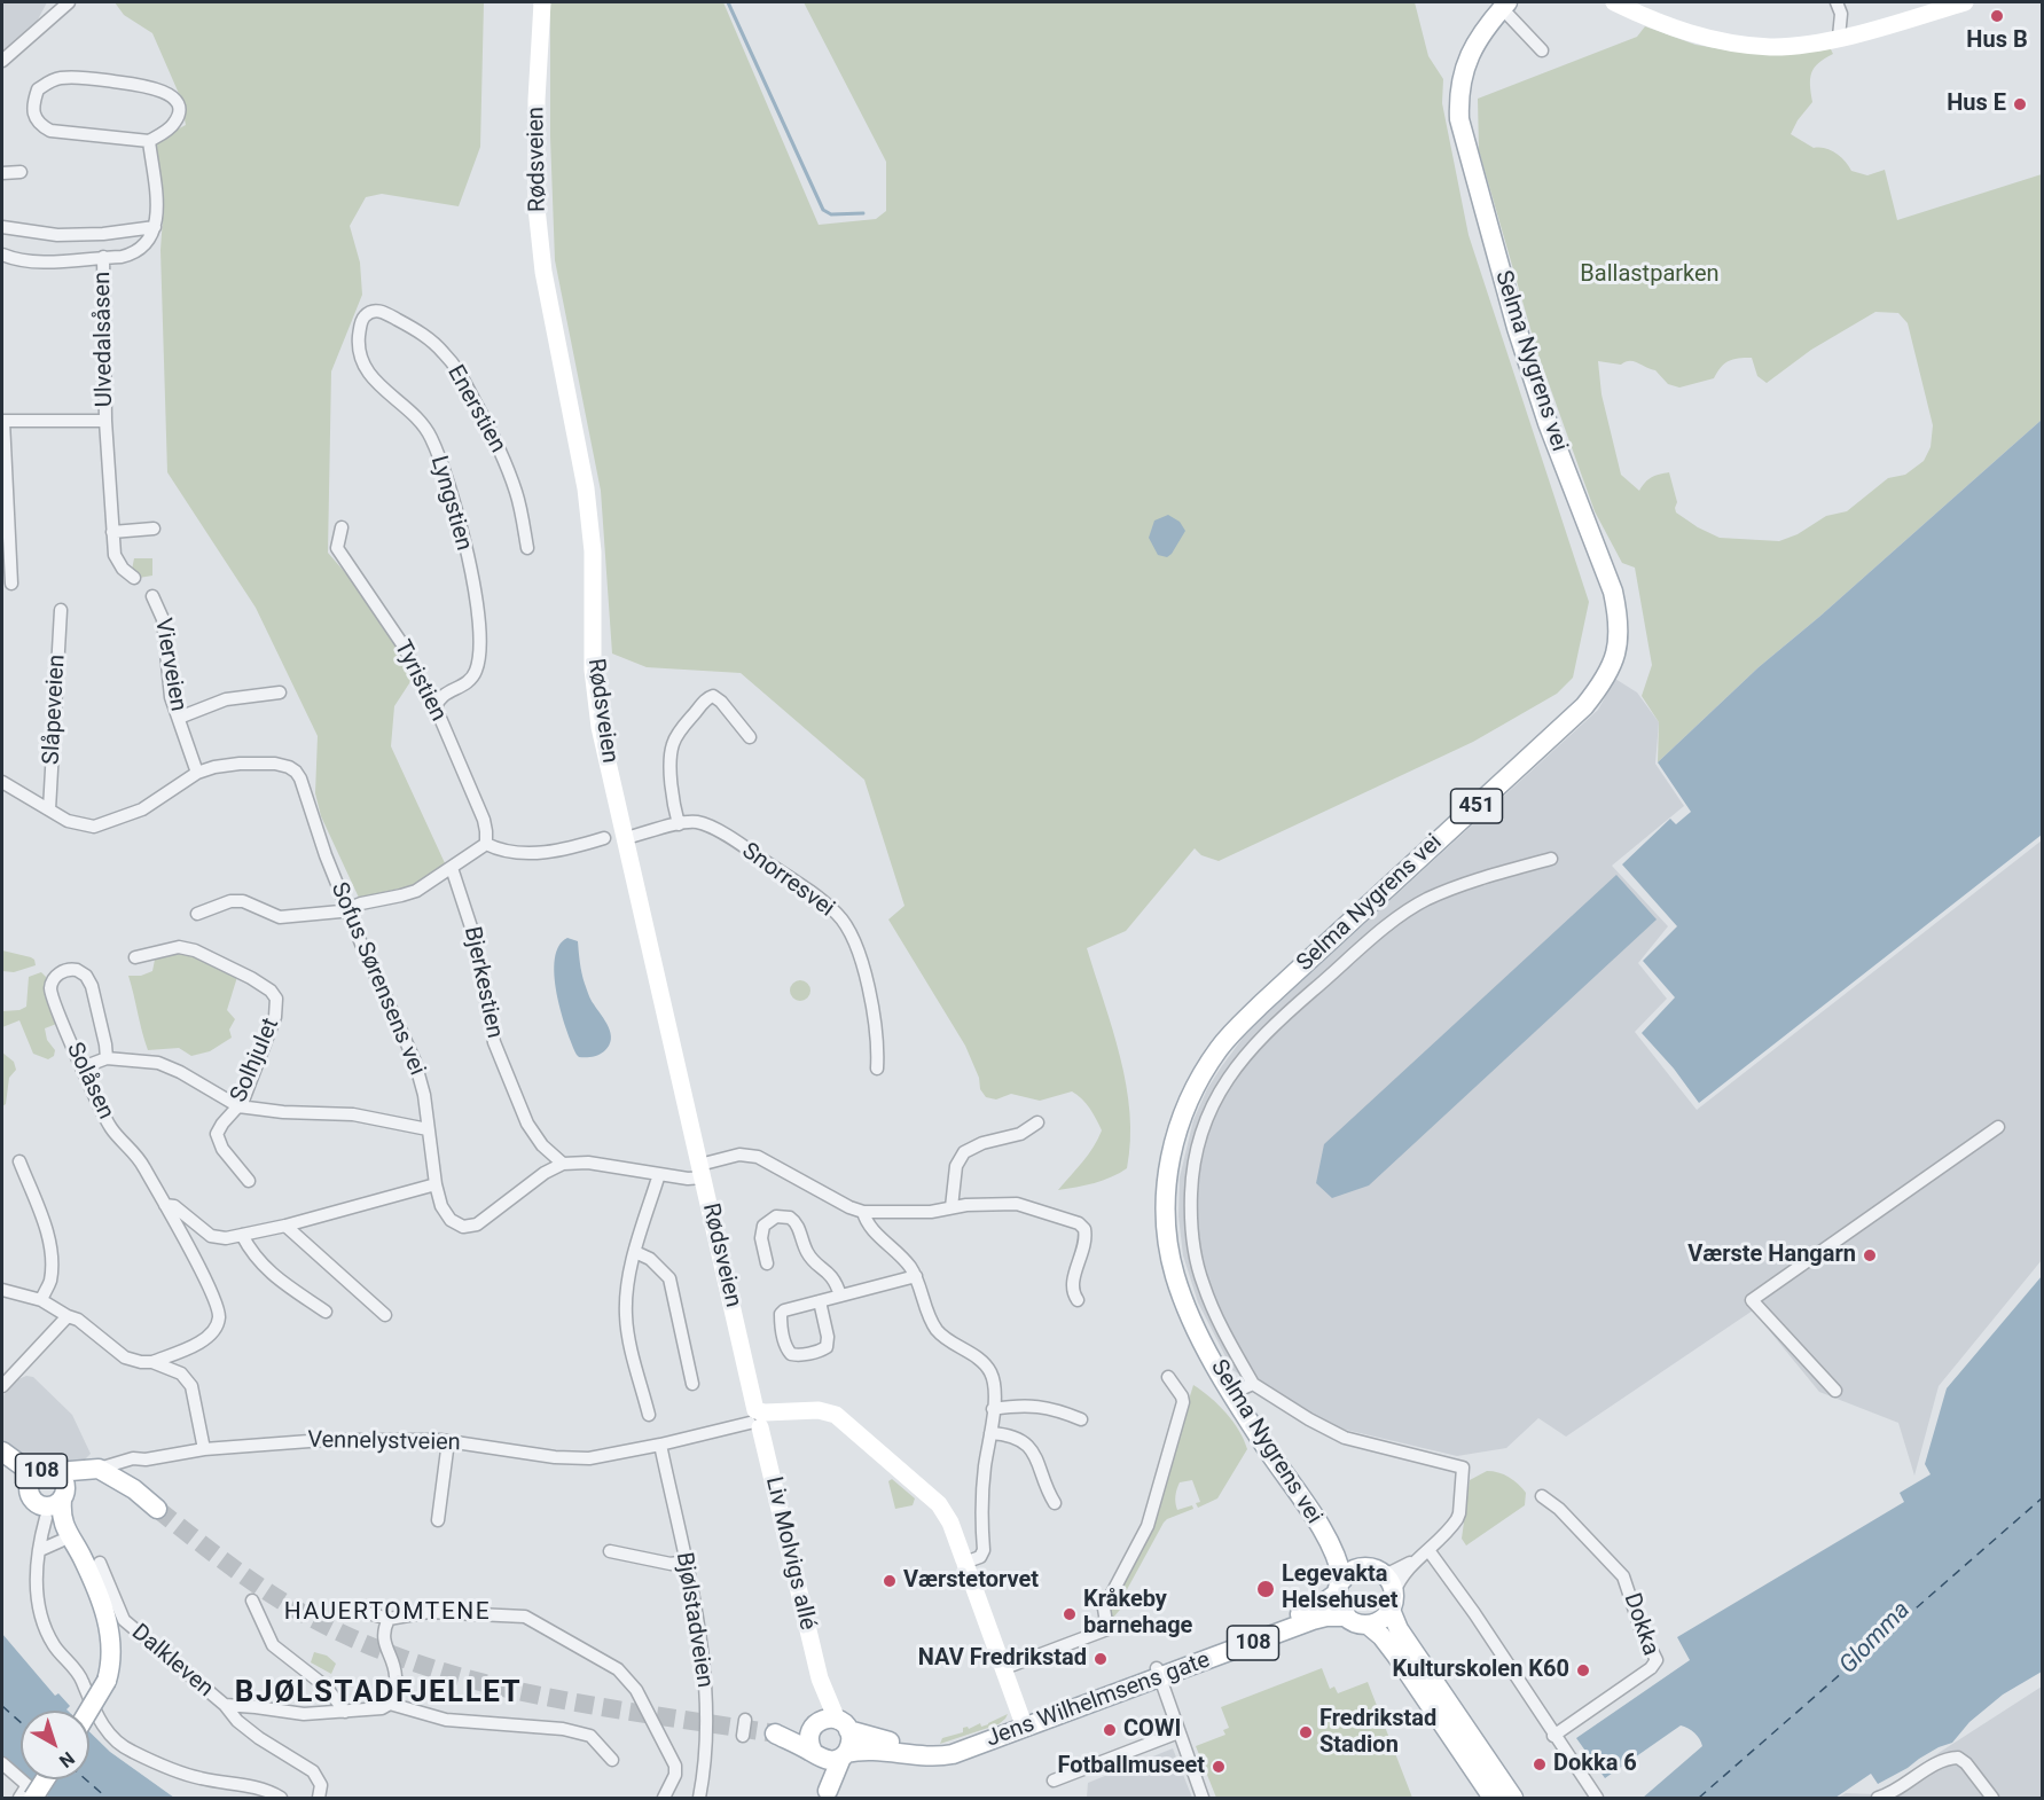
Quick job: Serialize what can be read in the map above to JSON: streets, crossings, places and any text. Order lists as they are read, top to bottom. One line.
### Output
{"streets":{"main road":["Selma Nygrens vei","451","108","Jens Wilhelmsens gate"],"street":["Rødsveien","Ulvedalsåsen","Enerstien","Lyngstien","Vierveien","Tyristien","Slåpeveien","Snorresvei","Sofus Sørensens vei","Bjerkestien","Solhjulet","Solåsen","Vennelystveien","Liv Molvigs allé","Bjølstadveien","Dokka","Dalkleven"]},"crossings":[["Rødsveien","Snorresvei"],["Rødsveien","Vennelystveien"],["Rødsveien","Liv Molvigs allé"],["Selma Nygrens vei","108"],["Selma Nygrens vei","Jens Wilhelmsens gate"],["Enerstien","Lyngstien"],["Lyngstien","Tyristien"],["Vierveien","Sofus Sørensens vei"],["Sofus Sørensens vei","Bjerkestien"],["Vennelystveien","108"],["Vennelystveien","Liv Molvigs allé"],["Vennelystveien","Bjølstadveien"],["108","Dalkleven"],["108","Jens Wilhelmsens gate"],["Liv Molvigs allé","Jens Wilhelmsens gate"]],"districts":["HAUERTOMTENE","BJØLSTADFJELLET"],"water":["Glomma"],"parks":["Ballastparken"],"places":["Hus B","Hus E","Værste Hangarn","Værstetorvet","Legevakta Helsehuset","Kråkeby barnehage","NAV Fredrikstad","Kulturskolen K60","COWI","Fredrikstad Stadion","Dokka 6","Fotballmuseet"],"north":"bottom right"}
